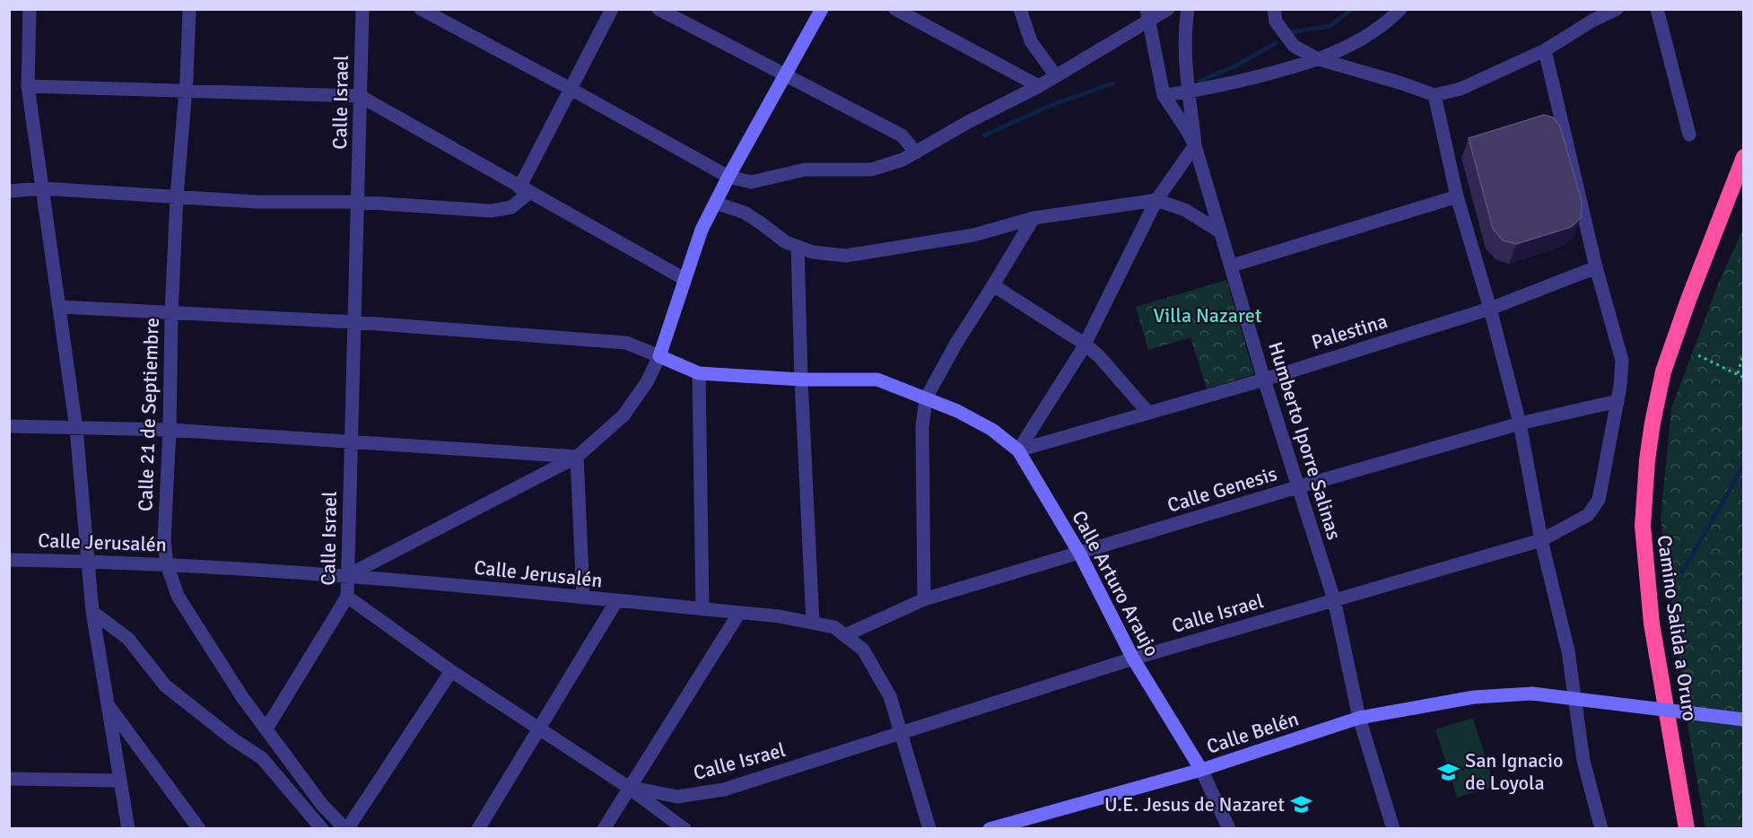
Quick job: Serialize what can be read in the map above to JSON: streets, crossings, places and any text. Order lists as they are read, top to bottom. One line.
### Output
{"streets":{"highway":["Camino Salida a Oruro"],"street":["Calle Israel","Palestina","Calle 21 de Septiembre","Humberto Iporre Salinas","Calle Genesis","Calle Jerusalén","Calle Arturo Araujo","Calle Belén"]},"crossings":[["Calle Israel","Palestina"],["Calle Israel","Humberto Iporre Salinas"],["Calle Israel","Calle Genesis"],["Calle Israel","Calle Jerusalén"],["Calle Israel","Calle Arturo Araujo"],["Palestina","Humberto Iporre Salinas"],["Palestina","Calle Arturo Araujo"],["Calle 21 de Septiembre","Calle Jerusalén"],["Humberto Iporre Salinas","Calle Genesis"],["Humberto Iporre Salinas","Calle Belén"],["Calle Genesis","Calle Jerusalén"],["Calle Genesis","Calle Arturo Araujo"],["Calle Arturo Araujo","Calle Belén"]],"parks":["Villa Nazaret"],"places":{"school or university":["San Ignacio de Loyola","U.E. Jesus de Nazaret"]}}
